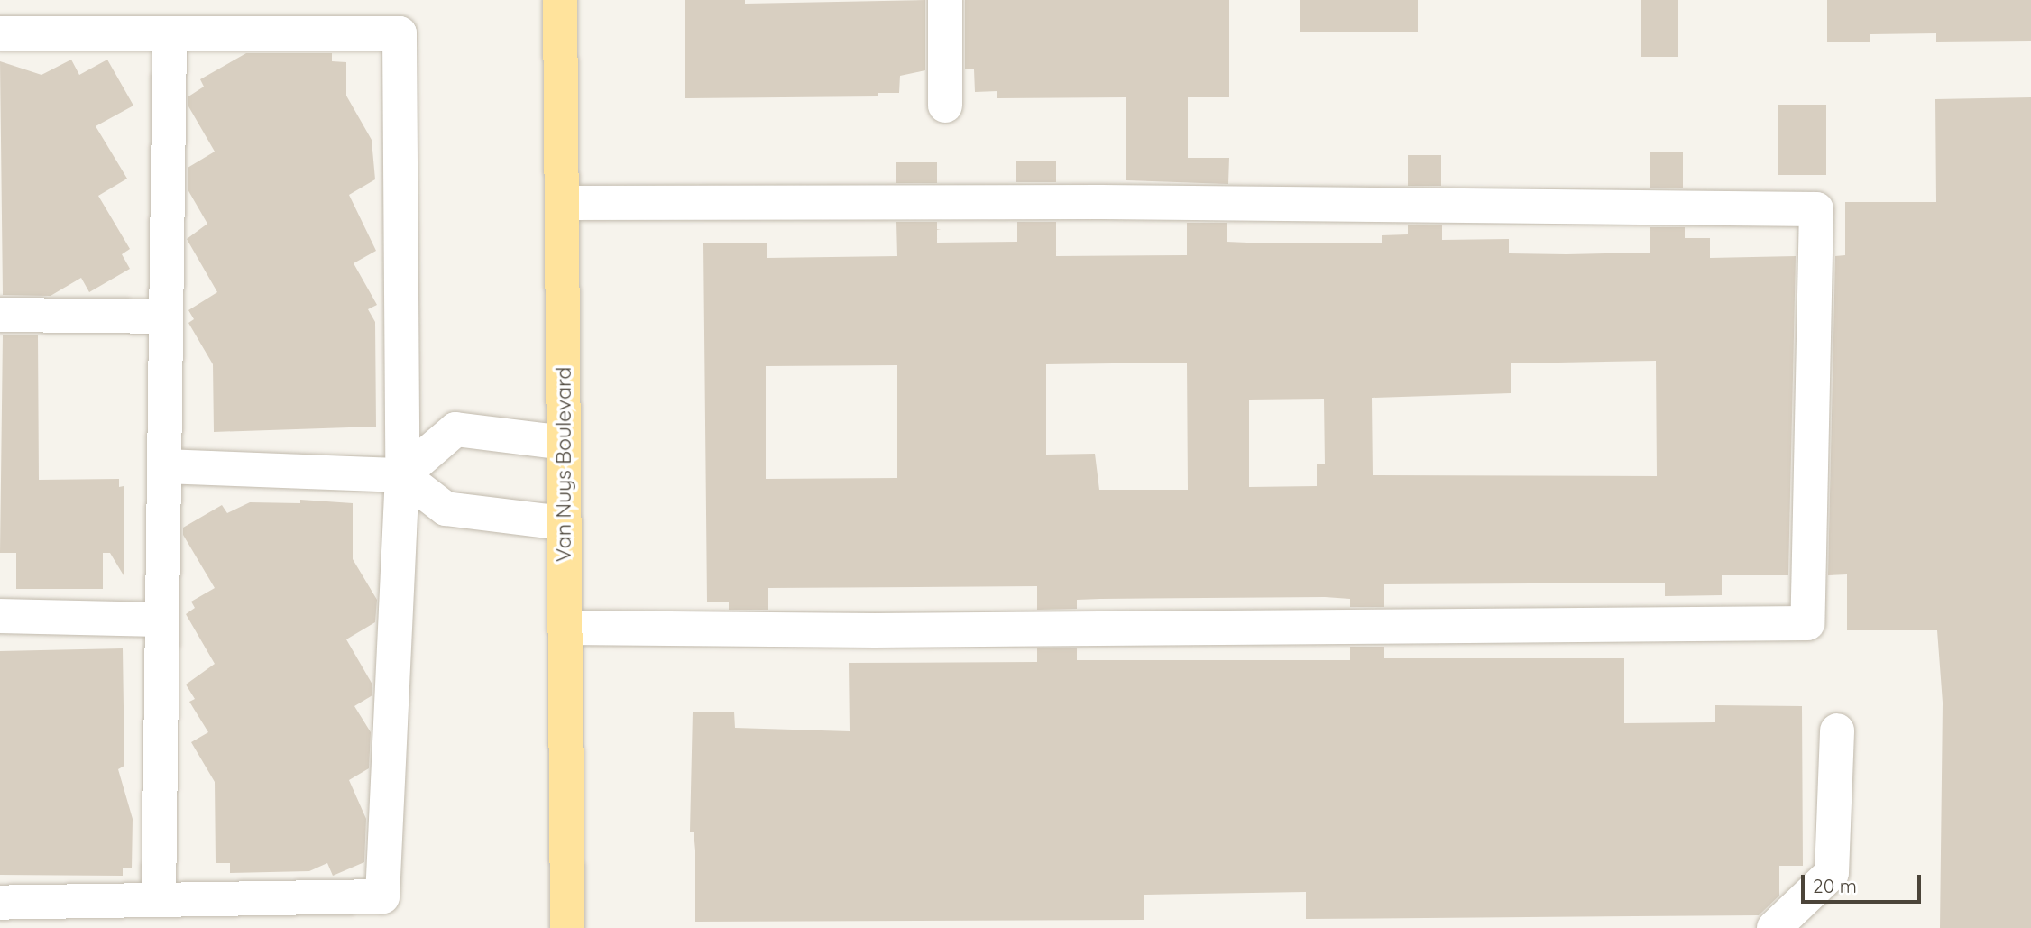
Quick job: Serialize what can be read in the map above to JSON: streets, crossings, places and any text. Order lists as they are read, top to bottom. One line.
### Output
{"streets":{"main road":["Van Nuys Boulevard"]},"scale_bar":"20 m"}
